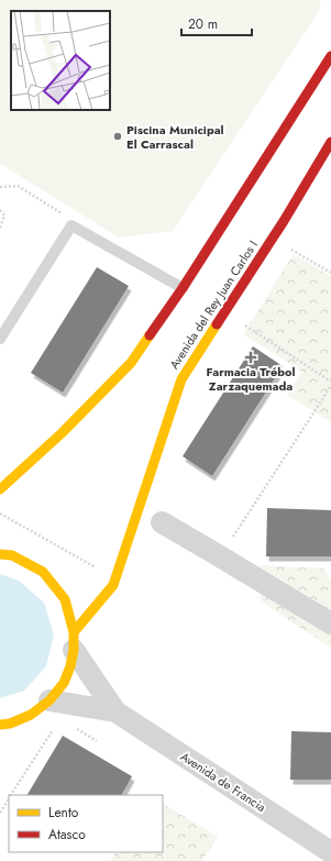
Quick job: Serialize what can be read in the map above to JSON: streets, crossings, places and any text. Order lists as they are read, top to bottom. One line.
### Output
{"streets":{"main road":["Avenida del Rey Juan Carlos I"],"street":["Avenida de Francia"]},"crossings":[["Avenida del Rey Juan Carlos I","Avenida de Francia"]],"places":{"other":["Piscina Municipal El Carrascal"],"health":["Farmacia Trébol Zarzaquemada"]},"legend":["Lento","Atasco"],"scale_bar":"20 m"}
